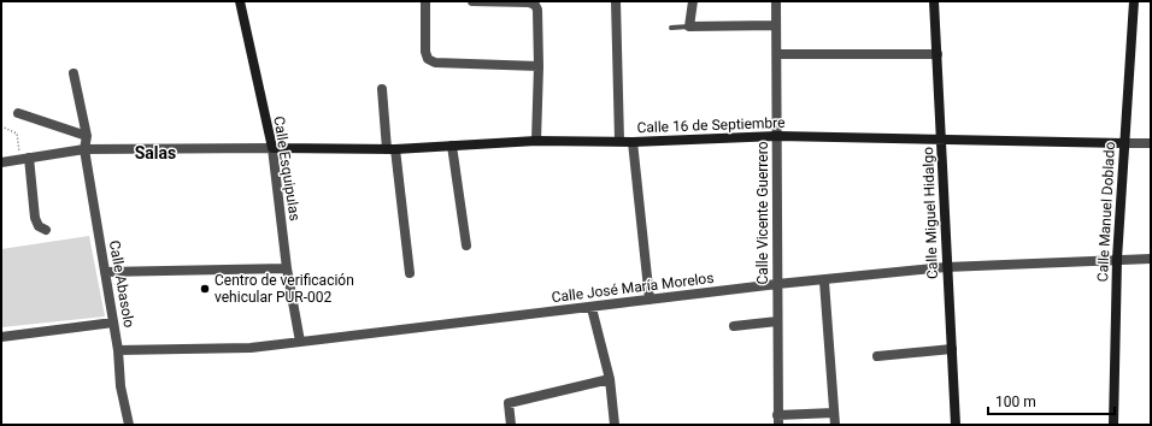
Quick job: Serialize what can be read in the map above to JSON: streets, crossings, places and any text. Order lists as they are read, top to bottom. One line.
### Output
{"streets":{"street":["Calle 16 de Septiembre","Calle Esquipulas","Calle Manuel Doblado","Calle Vicente Guerrero","Calle Miguel Hidalgo","Calle Abasolo","Calle José María Morelos"]},"crossings":[["Calle 16 de Septiembre","Calle Esquipulas"],["Calle 16 de Septiembre","Calle Manuel Doblado"],["Calle 16 de Septiembre","Calle Vicente Guerrero"],["Calle 16 de Septiembre","Calle Miguel Hidalgo"],["Calle Esquipulas","Calle José María Morelos"],["Calle Manuel Doblado","Calle José María Morelos"],["Calle Vicente Guerrero","Calle José María Morelos"],["Calle Miguel Hidalgo","Calle José María Morelos"],["Calle Abasolo","Calle José María Morelos"]],"districts":["Salas"],"places":["Centro de verificación vehicular PUR-002"],"scale_bar":"100 m"}
